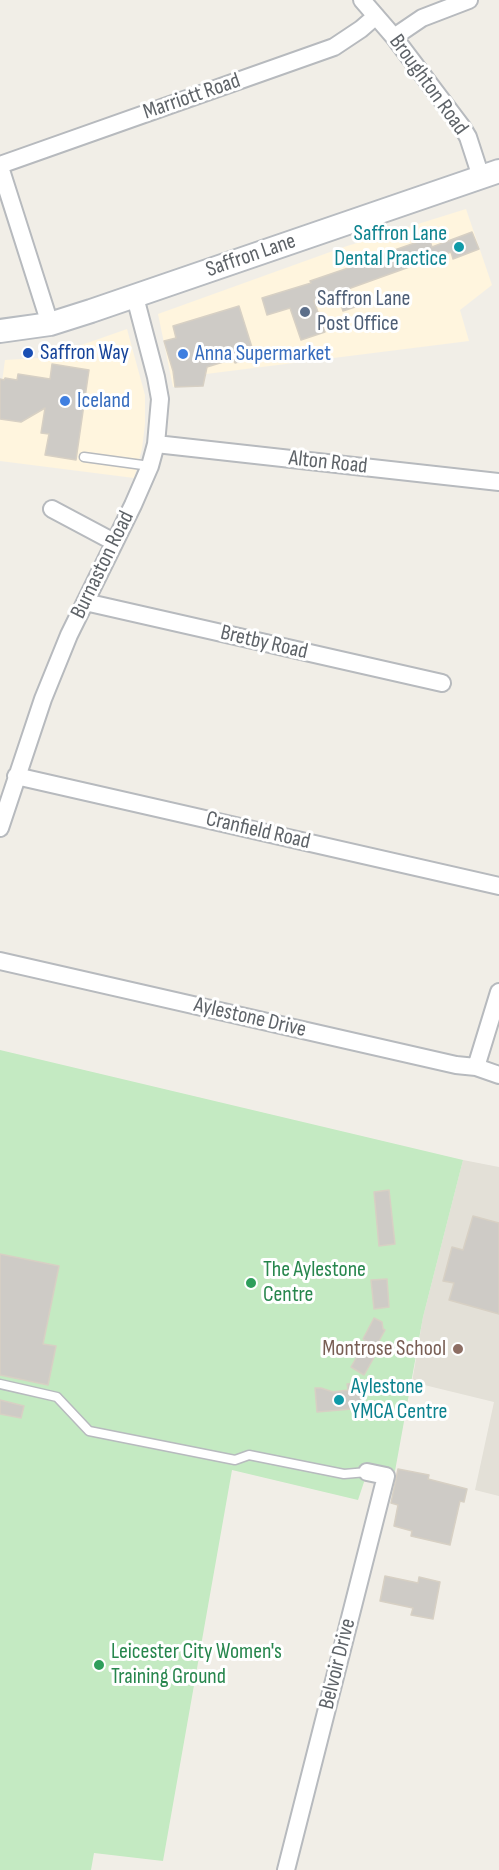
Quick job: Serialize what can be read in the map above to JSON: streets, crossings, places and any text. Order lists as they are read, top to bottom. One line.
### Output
{"streets":{"main road":["Saffron Lane"],"street":["Broughton Road","Marriott Road","Alton Road","Burnaston Road","Bretby Road","Cranfield Road","Aylestone Drive","Belvoir Drive"]},"crossings":[["Broughton Road","Marriott Road"],["Broughton Road","Saffron Lane"],["Saffron Lane","Burnaston Road"],["Alton Road","Burnaston Road"],["Burnaston Road","Bretby Road"],["Burnaston Road","Cranfield Road"]],"places":["Saffron Lane Dental Practice","Saffron Lane Post Office","Saffron Way","Anna Supermarket","Iceland","The Aylestone Centre","Montrose School","Aylestone YMCA Centre","Leicester City Women's Training Ground"]}
